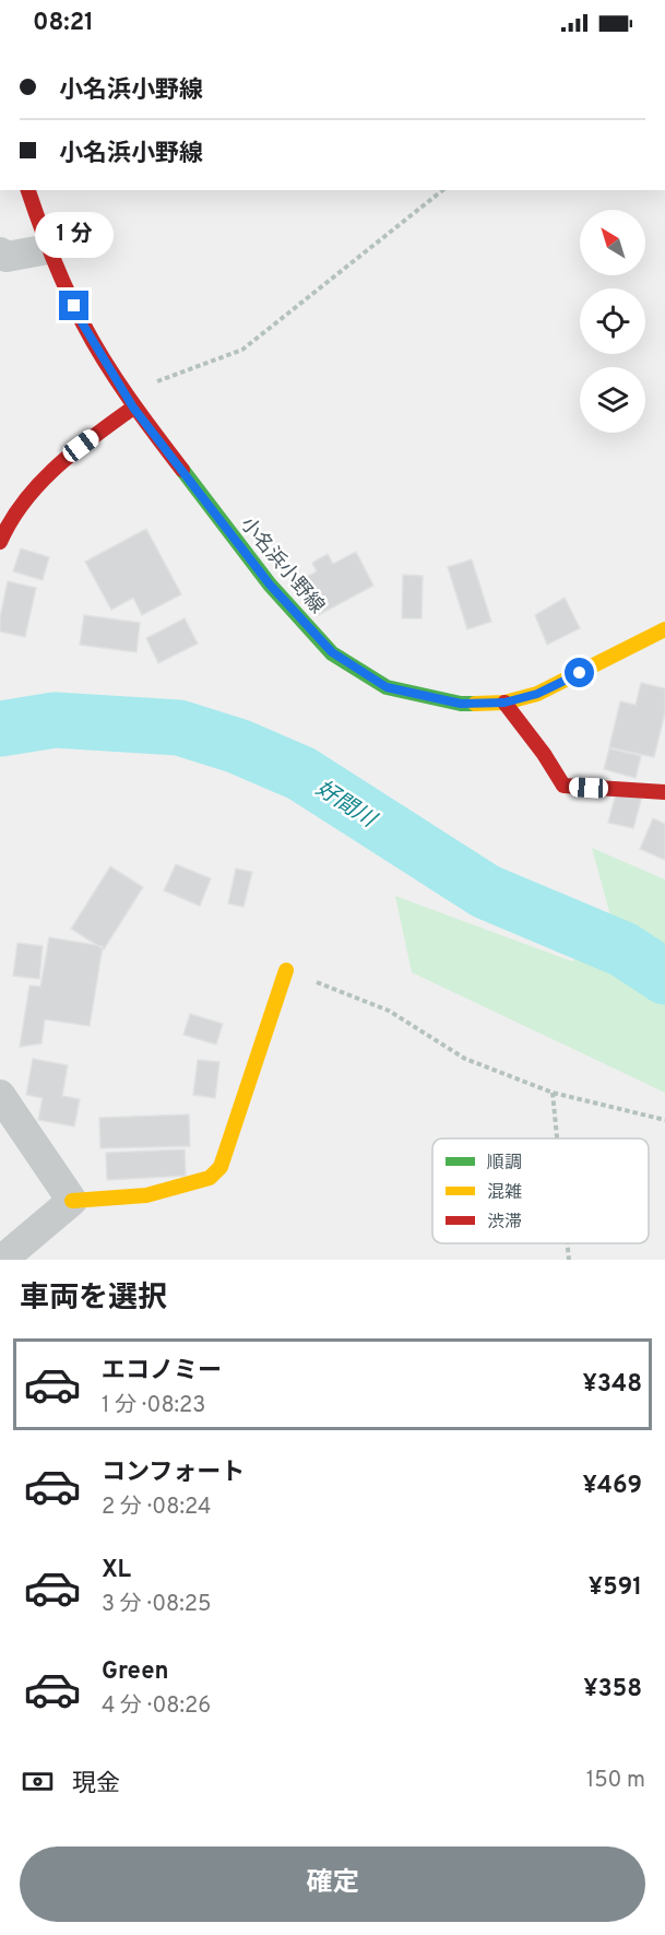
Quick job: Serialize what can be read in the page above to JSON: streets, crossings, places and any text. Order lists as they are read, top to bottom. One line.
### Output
{"streets":{"main road":["小名浜小野線"]},"water":["好間川"],"legend":["順調","混雑","渋滞"],"north":"top left","page":{"status":"08:21","banner":["小名浜小野線","小名浜小野線"],"bubble":"1 分","heading":"車両を選択","list":[{"name":"エコノミー","note":"1 分 · 08:23","value":"¥348"},{"name":"コンフォート","note":"2 分 · 08:24","value":"¥469"},{"name":"XL","note":"3 分 · 08:25","value":"¥591"},{"name":"Green","note":"4 分 · 08:26","value":"¥358"}],"pay":["現金","150 m"],"buttons":"確定"}}
